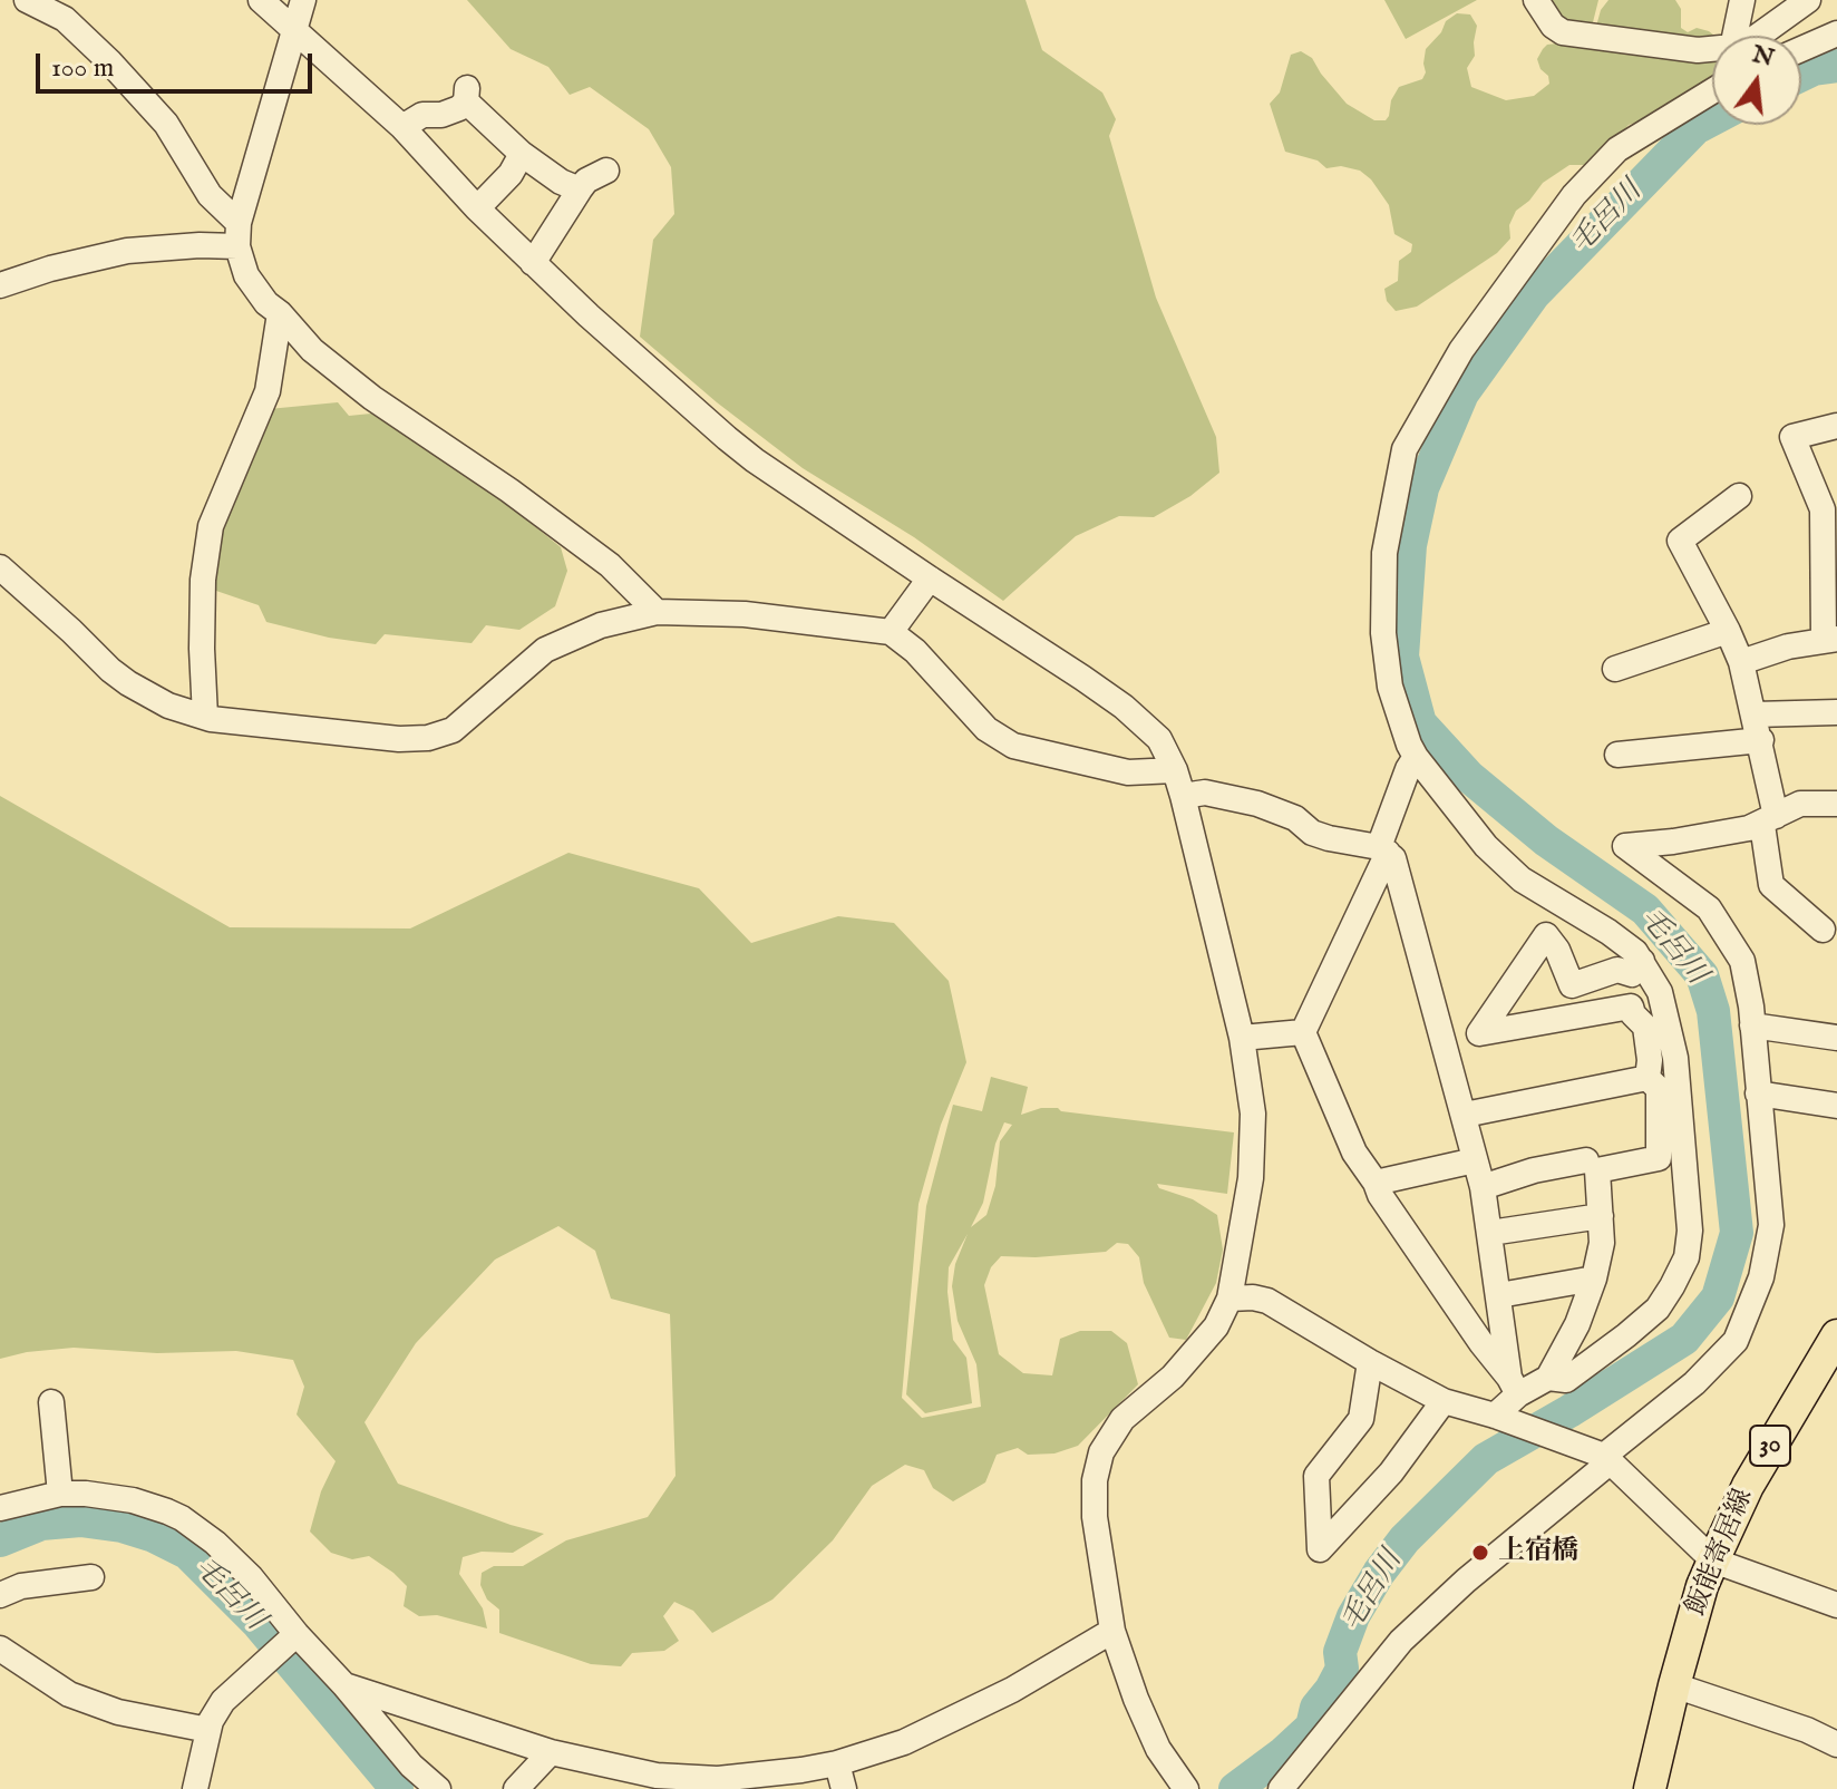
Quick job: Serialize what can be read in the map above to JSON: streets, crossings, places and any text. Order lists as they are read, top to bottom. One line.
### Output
{"streets":{"main road":["30","飯能寄居線"]},"water":["毛呂川"],"places":["上宿橋"],"scale_bar":"100 m","north":"top"}
